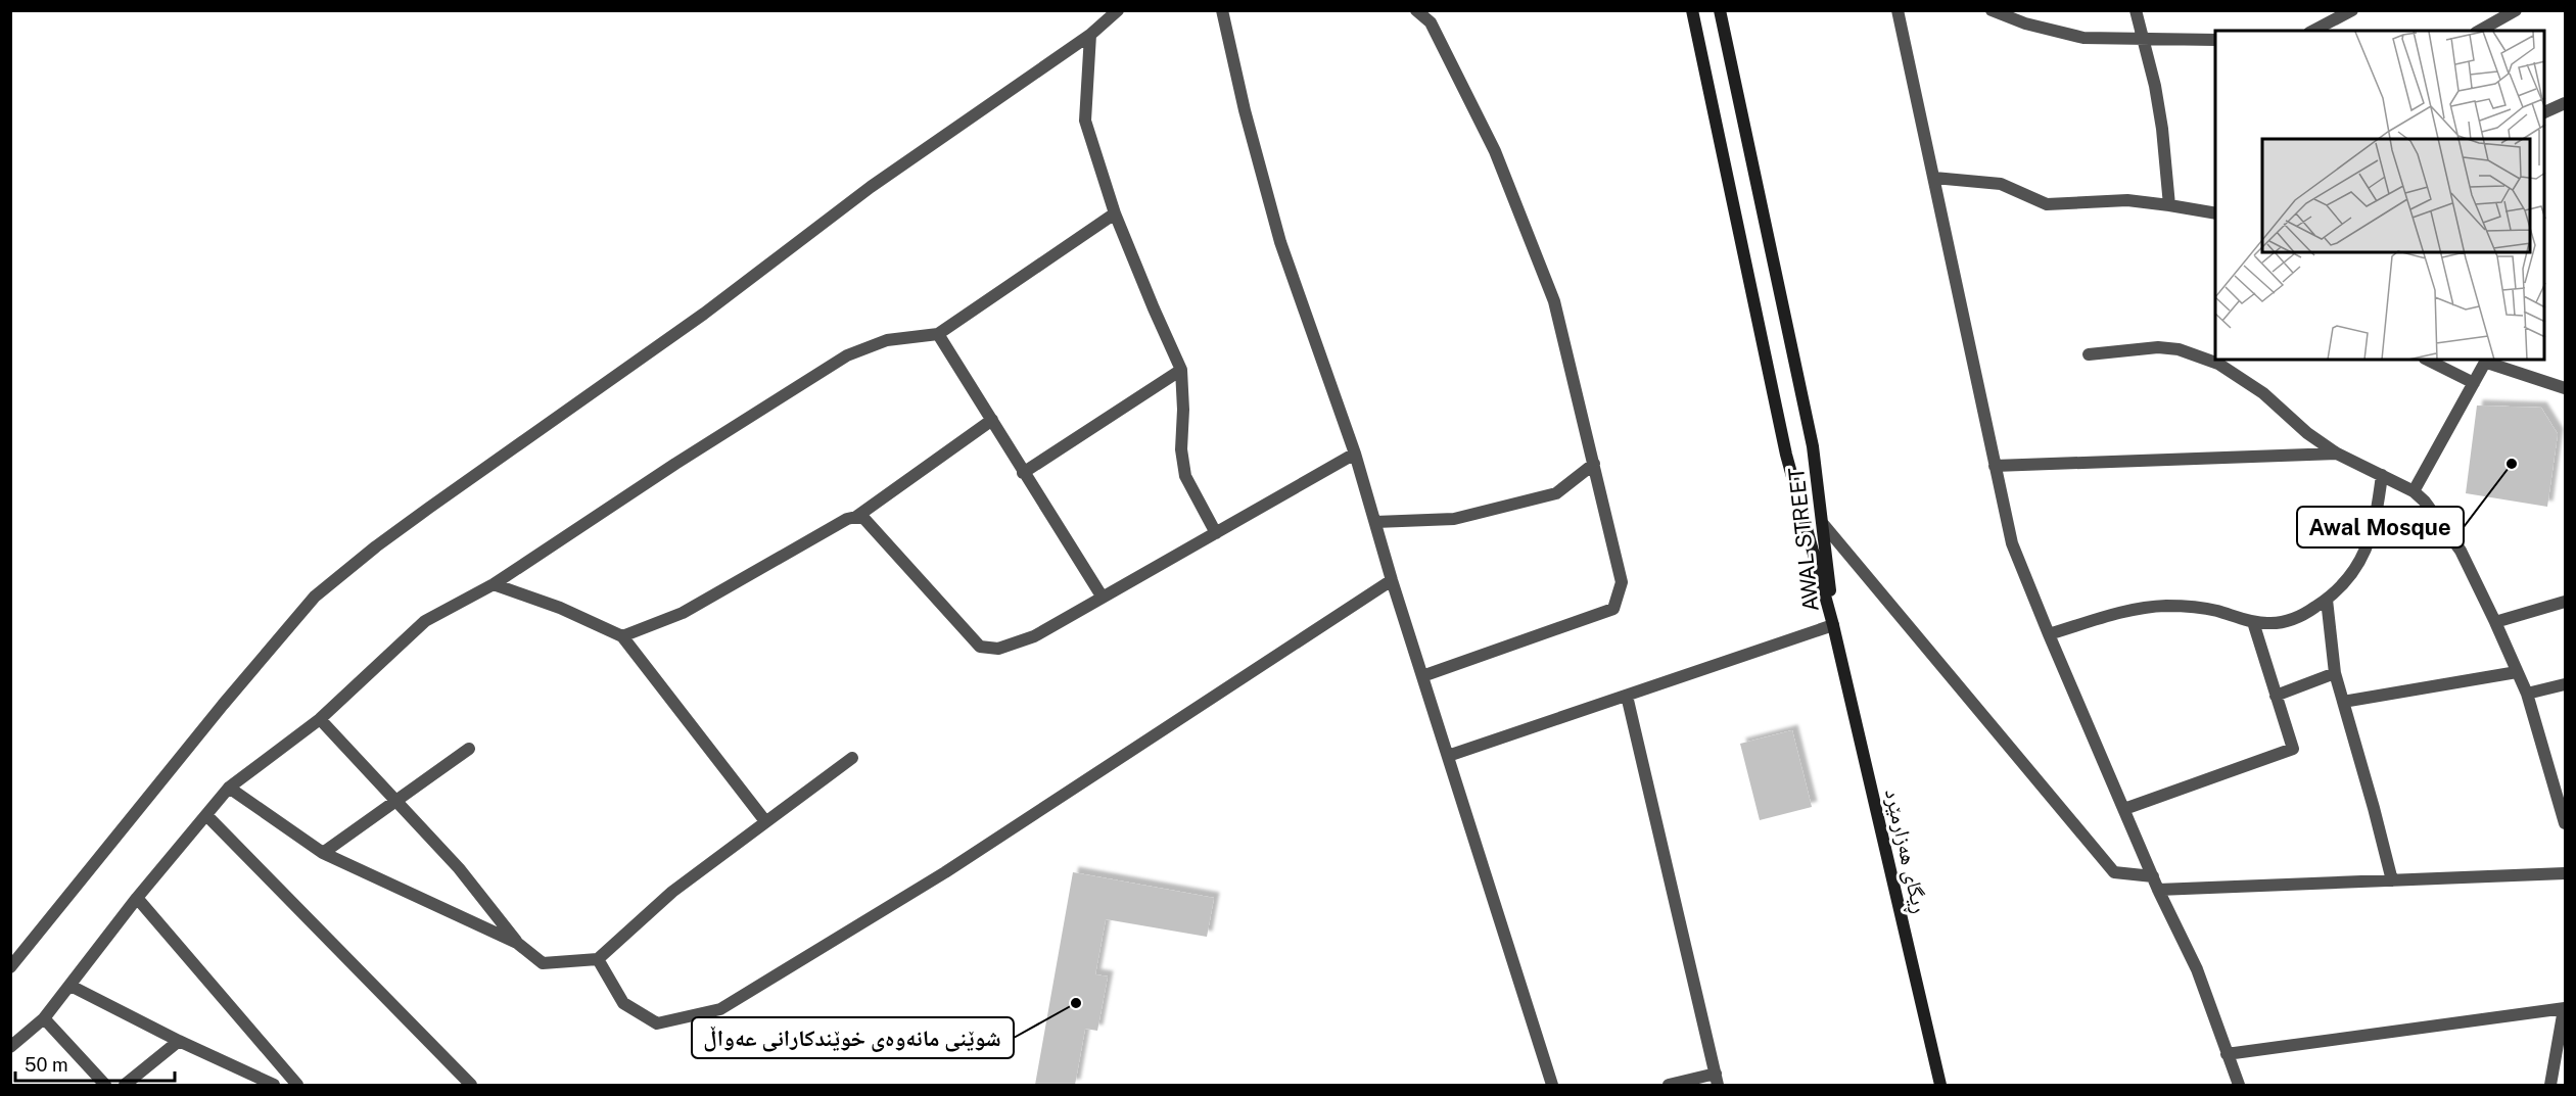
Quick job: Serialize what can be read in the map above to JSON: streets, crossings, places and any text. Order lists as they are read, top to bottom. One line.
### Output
{"streets":{"main road":["AWAL STREET","ڕیگای هەزارمێرد"]},"crossings":[["AWAL STREET","ڕیگای هەزارمێرد"]],"places":["Awal Mosque","شوێنی مانەوەی خوێندکارانی عەواڵ"],"scale_bar":"50 m"}
